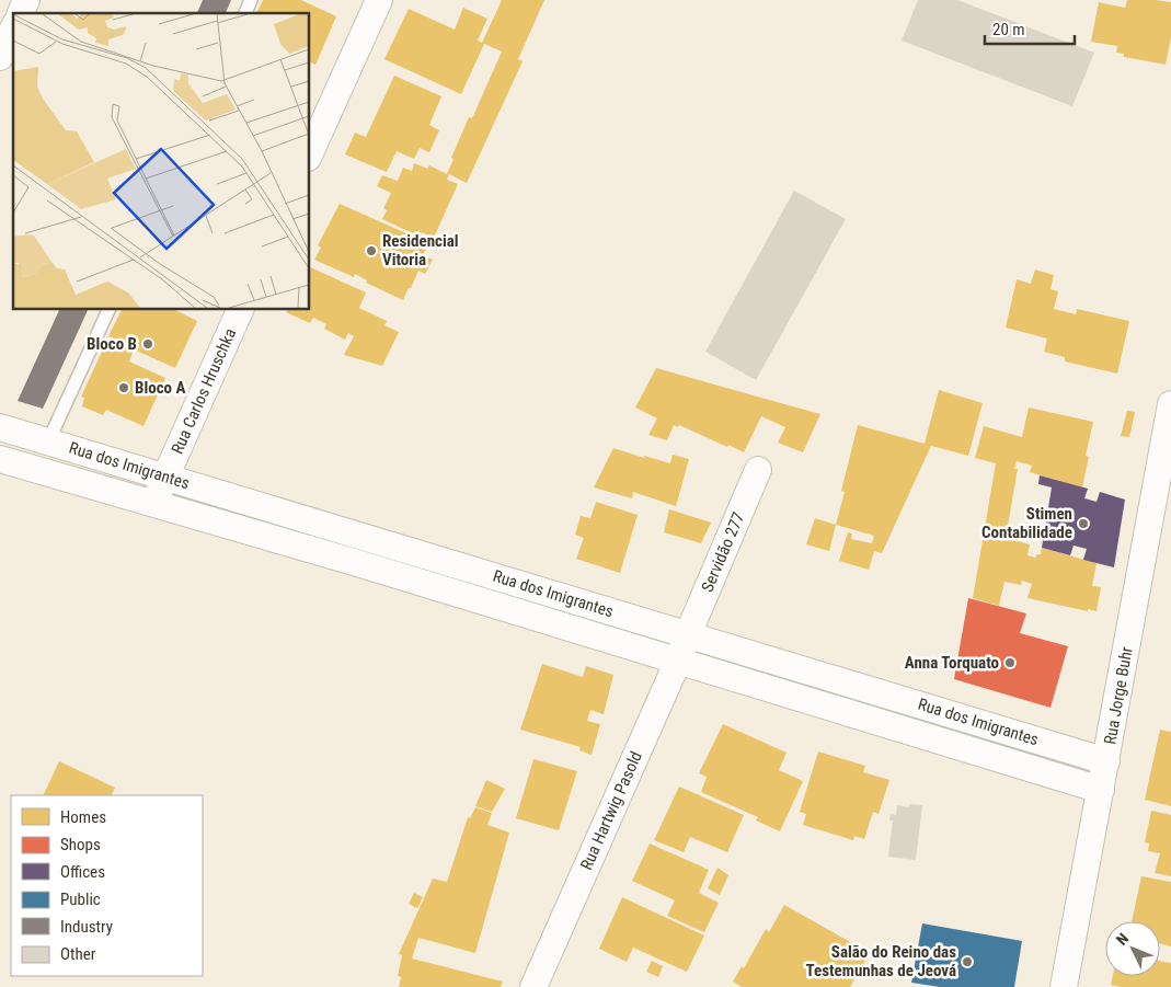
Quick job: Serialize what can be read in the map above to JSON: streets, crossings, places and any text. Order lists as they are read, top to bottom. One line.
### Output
{"streets":{"street":["Rua Carlos Hruschka","Rua dos Imigrantes","Servidão 277","Rua Jorge Buhr","Rua Hartwig Pasold"]},"crossings":[["Rua Carlos Hruschka","Rua dos Imigrantes"],["Rua dos Imigrantes","Servidão 277"],["Rua dos Imigrantes","Rua Jorge Buhr"],["Rua dos Imigrantes","Rua Hartwig Pasold"],["Servidão 277","Rua Hartwig Pasold"]],"places":["Residencial Vitoria","Bloco B","Bloco A","Stimen Contabilidade","Anna Torquato","Salão do Reino das Testemunhas de Jeová"],"legend":["Homes","Shops","Offices","Public","Industry","Other"],"scale_bar":"20 m","north":"top left"}
